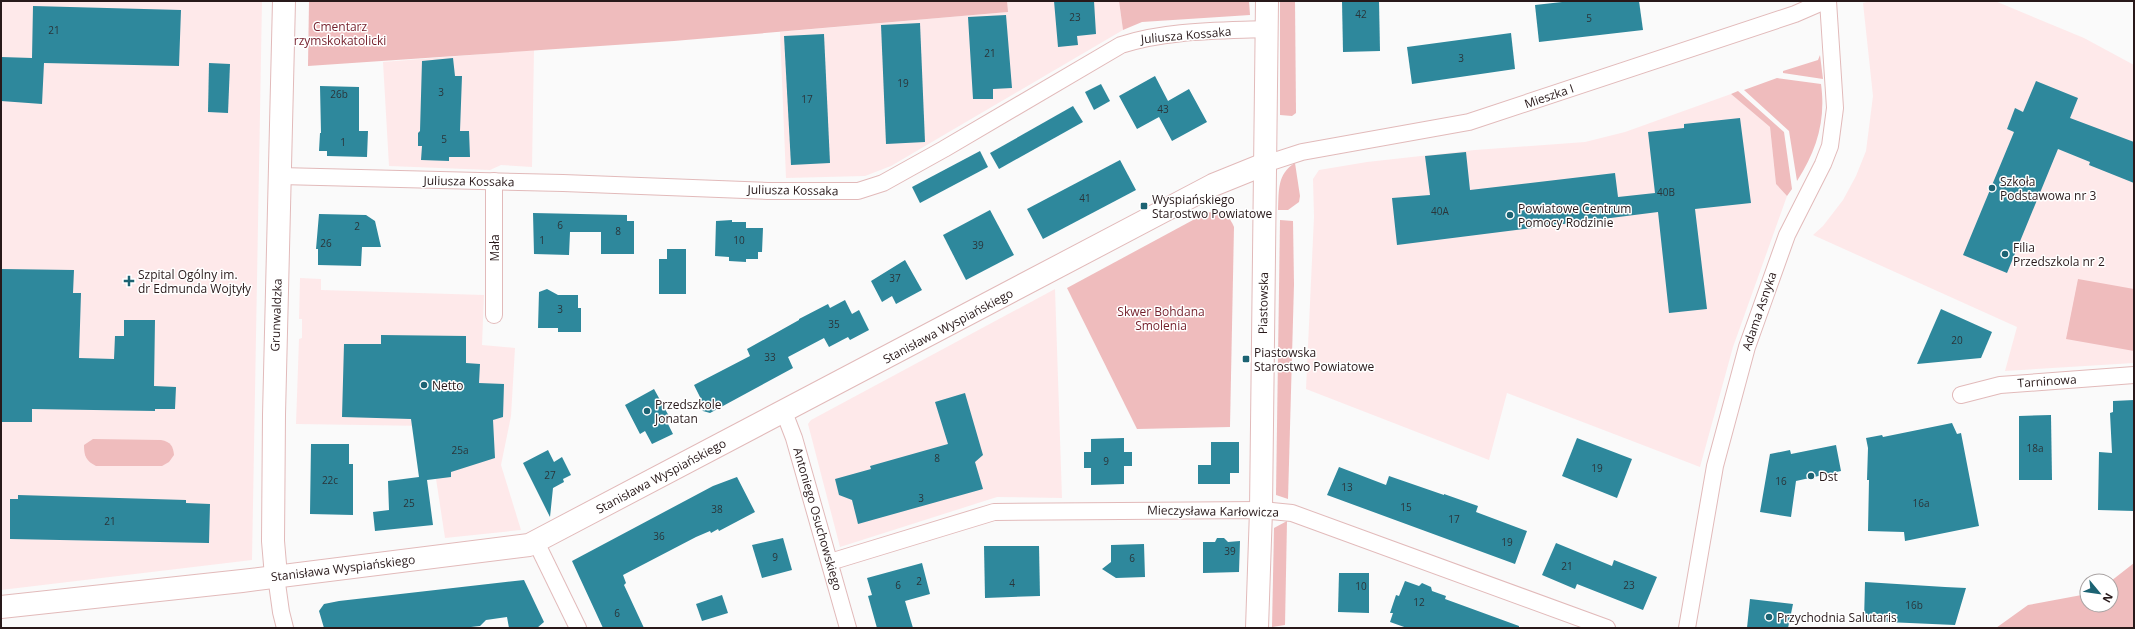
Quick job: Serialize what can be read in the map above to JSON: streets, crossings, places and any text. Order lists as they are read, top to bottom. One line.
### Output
{"streets":{"street":["Juliusza Kossaka","Mieszka I","Mała","Piastowska","Adama Asnyka","Grunwaldzka","Stanisława Wyspiańskiego","Tarninowa","Mieczysława Karłowicza","Antoniego Osuchowskiego"]},"crossings":[["Juliusza Kossaka","Mała"],["Juliusza Kossaka","Piastowska"],["Juliusza Kossaka","Grunwaldzka"],["Mieszka I","Piastowska"],["Mieszka I","Adama Asnyka"],["Mieszka I","Stanisława Wyspiańskiego"],["Piastowska","Stanisława Wyspiańskiego"],["Piastowska","Mieczysława Karłowicza"],["Grunwaldzka","Stanisława Wyspiańskiego"],["Stanisława Wyspiańskiego","Antoniego Osuchowskiego"],["Mieczysława Karłowicza","Antoniego Osuchowskiego"]],"parks":["Cmentarz rzymskokatolicki","Skwer Bohdana Smolenia"],"places":{"other":["Szkoła Podstawowa nr 3","Powiatowe Centrum Pomocy Rodzinie","Filia Przedszkola nr 2","Netto","Przedszkole Jonatan","Dst","Przychodnia Salutaris"],"transit":["Wyspiańskiego Starostwo Powiatowe","Piastowska Starostwo Powiatowe"],"health":["Szpital Ogólny im. dr Edmunda Wojtyły"]},"house_numbers":["42","23","5","21","21","3","19","3","26b","17","43","5","1","40B","41","40A","6","2","8","1","10","26","39","37","3","35","20","33","18a","25a","8","9","19","27","22c","16","13","3","25","16a","15","38","17","21","36","19","39","9","6","21","2","4","6","23","10","12","16b","6"],"north":"bottom right"}
